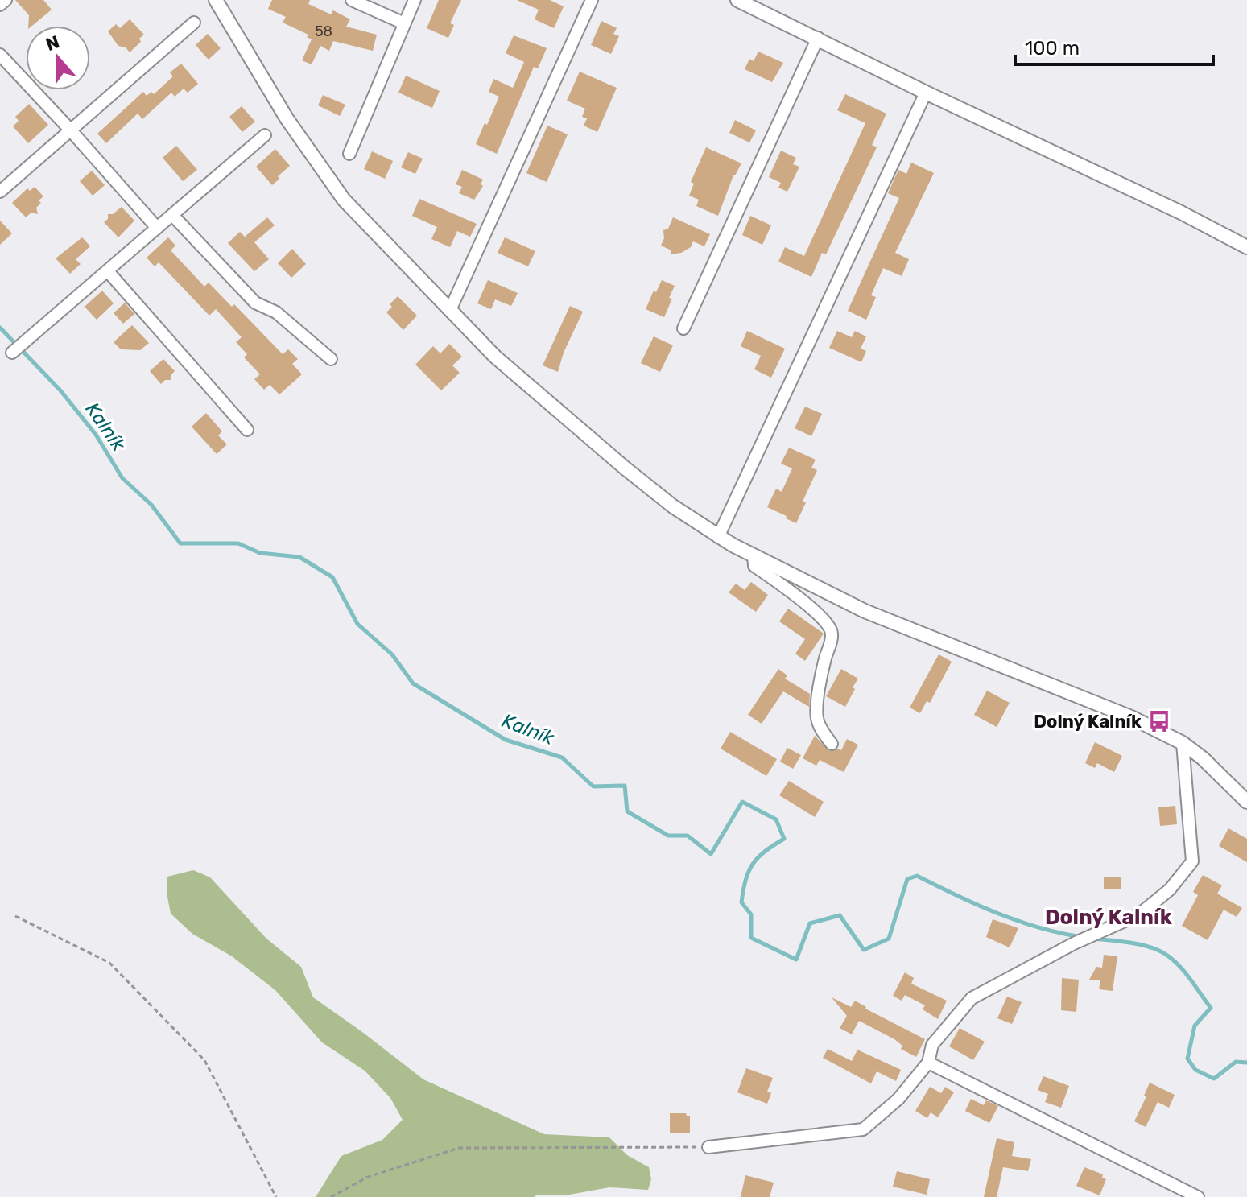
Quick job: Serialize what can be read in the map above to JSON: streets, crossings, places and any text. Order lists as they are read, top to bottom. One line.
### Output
{"districts":["Dolný Kalník"],"water":["Kalník"],"places":{"bus stop":["Dolný Kalník"]},"house_numbers":["58"],"scale_bar":"100 m","north":"top"}
